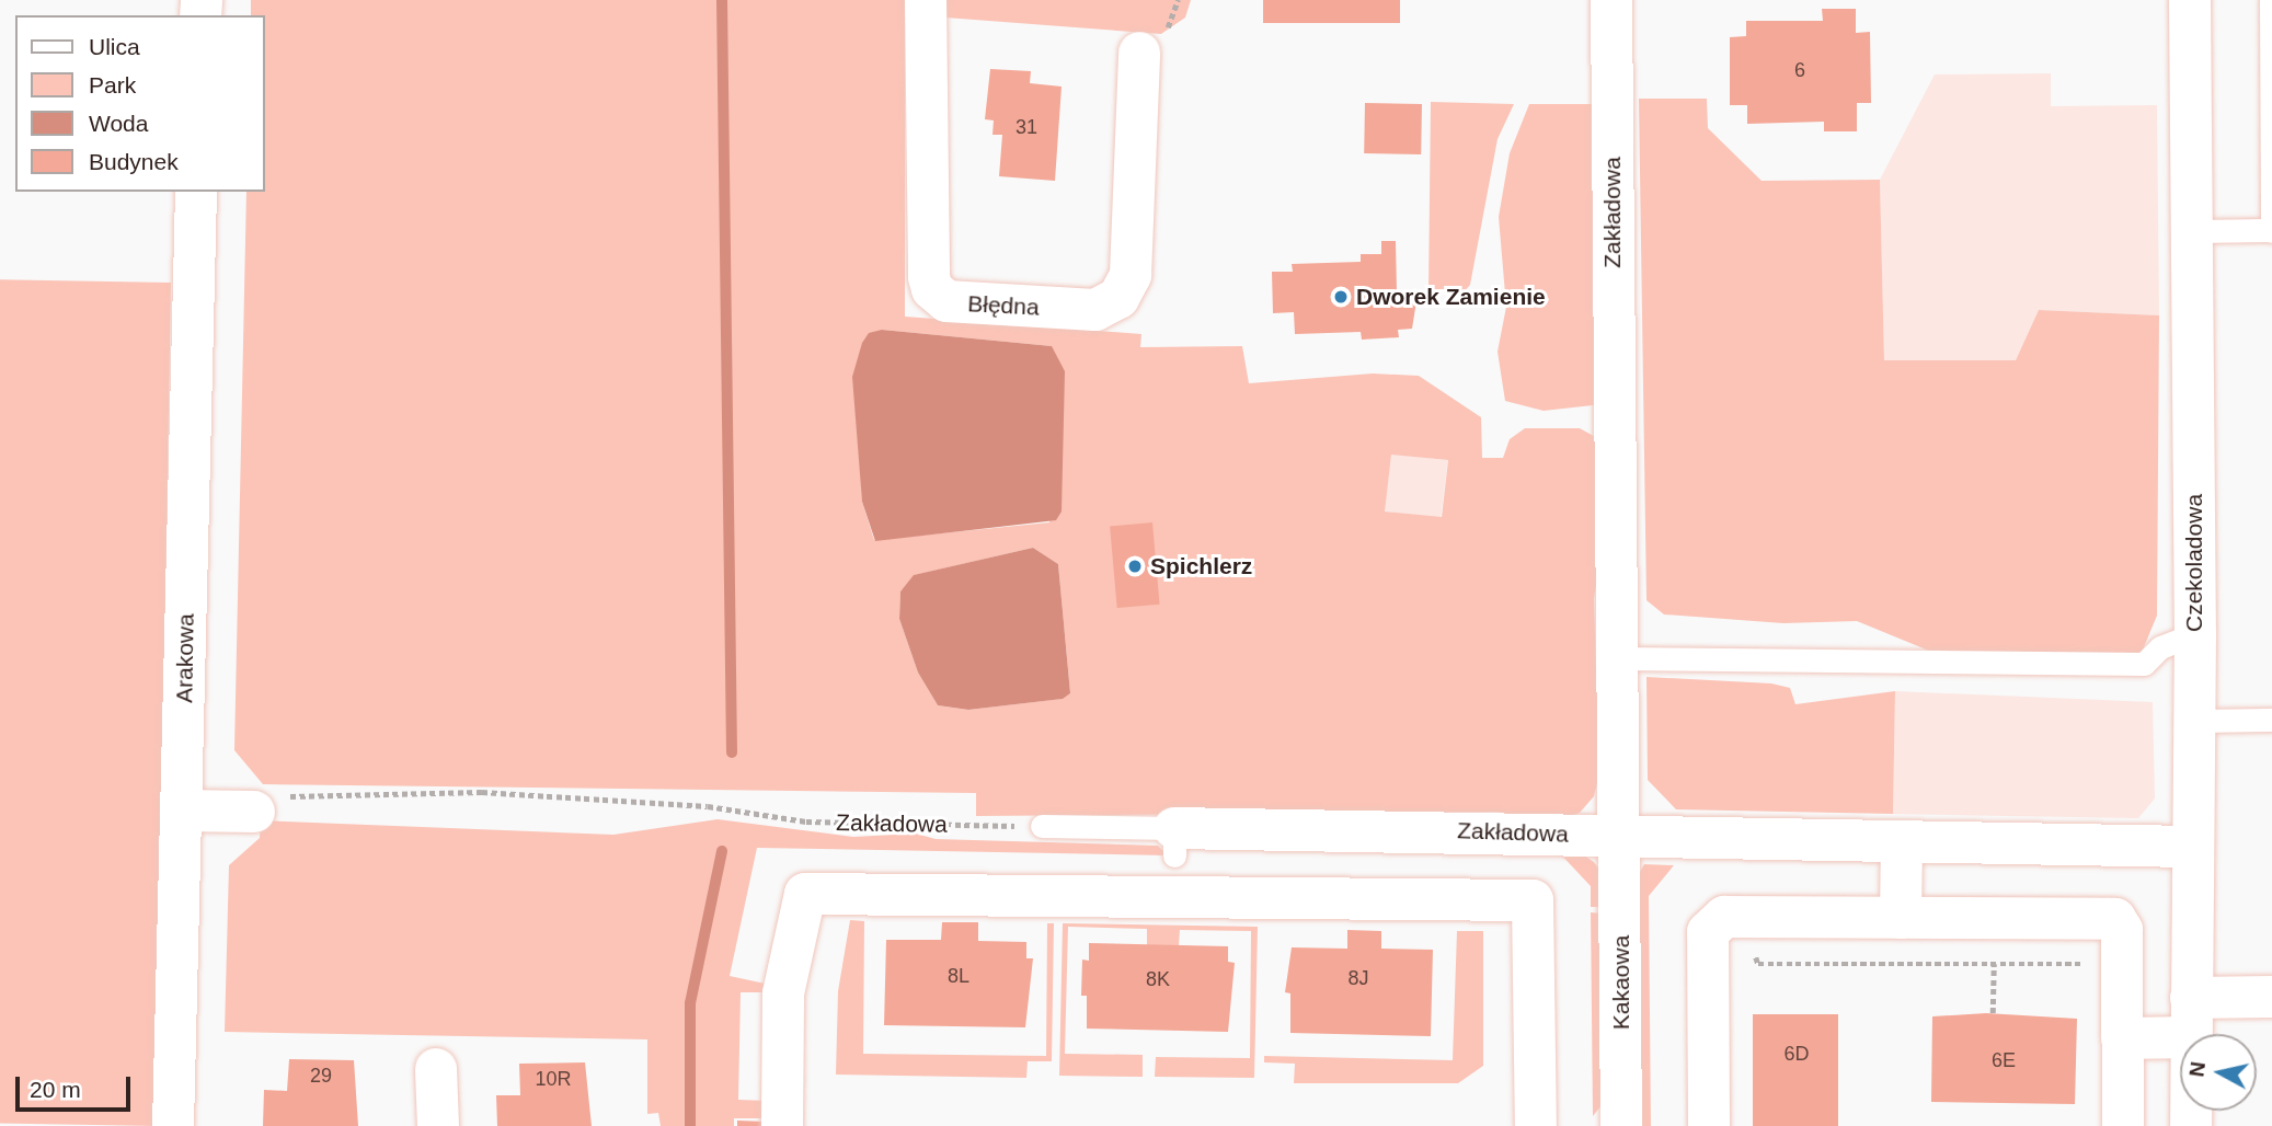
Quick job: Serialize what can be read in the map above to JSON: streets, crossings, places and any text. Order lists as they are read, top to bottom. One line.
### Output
{"streets":{"street":["Zakładowa","Błędna","Czekoladowa","Arakowa","Kakaowa"]},"crossings":[["Zakładowa","Czekoladowa"],["Zakładowa","Kakaowa"]],"places":["Dworek Zamienie","Spichlerz"],"house_numbers":["6","31","8L","8J","8K","6D","6E","29","10R"],"legend":["Ulica","Park","Woda","Budynek"],"scale_bar":"20 m","north":"left"}
